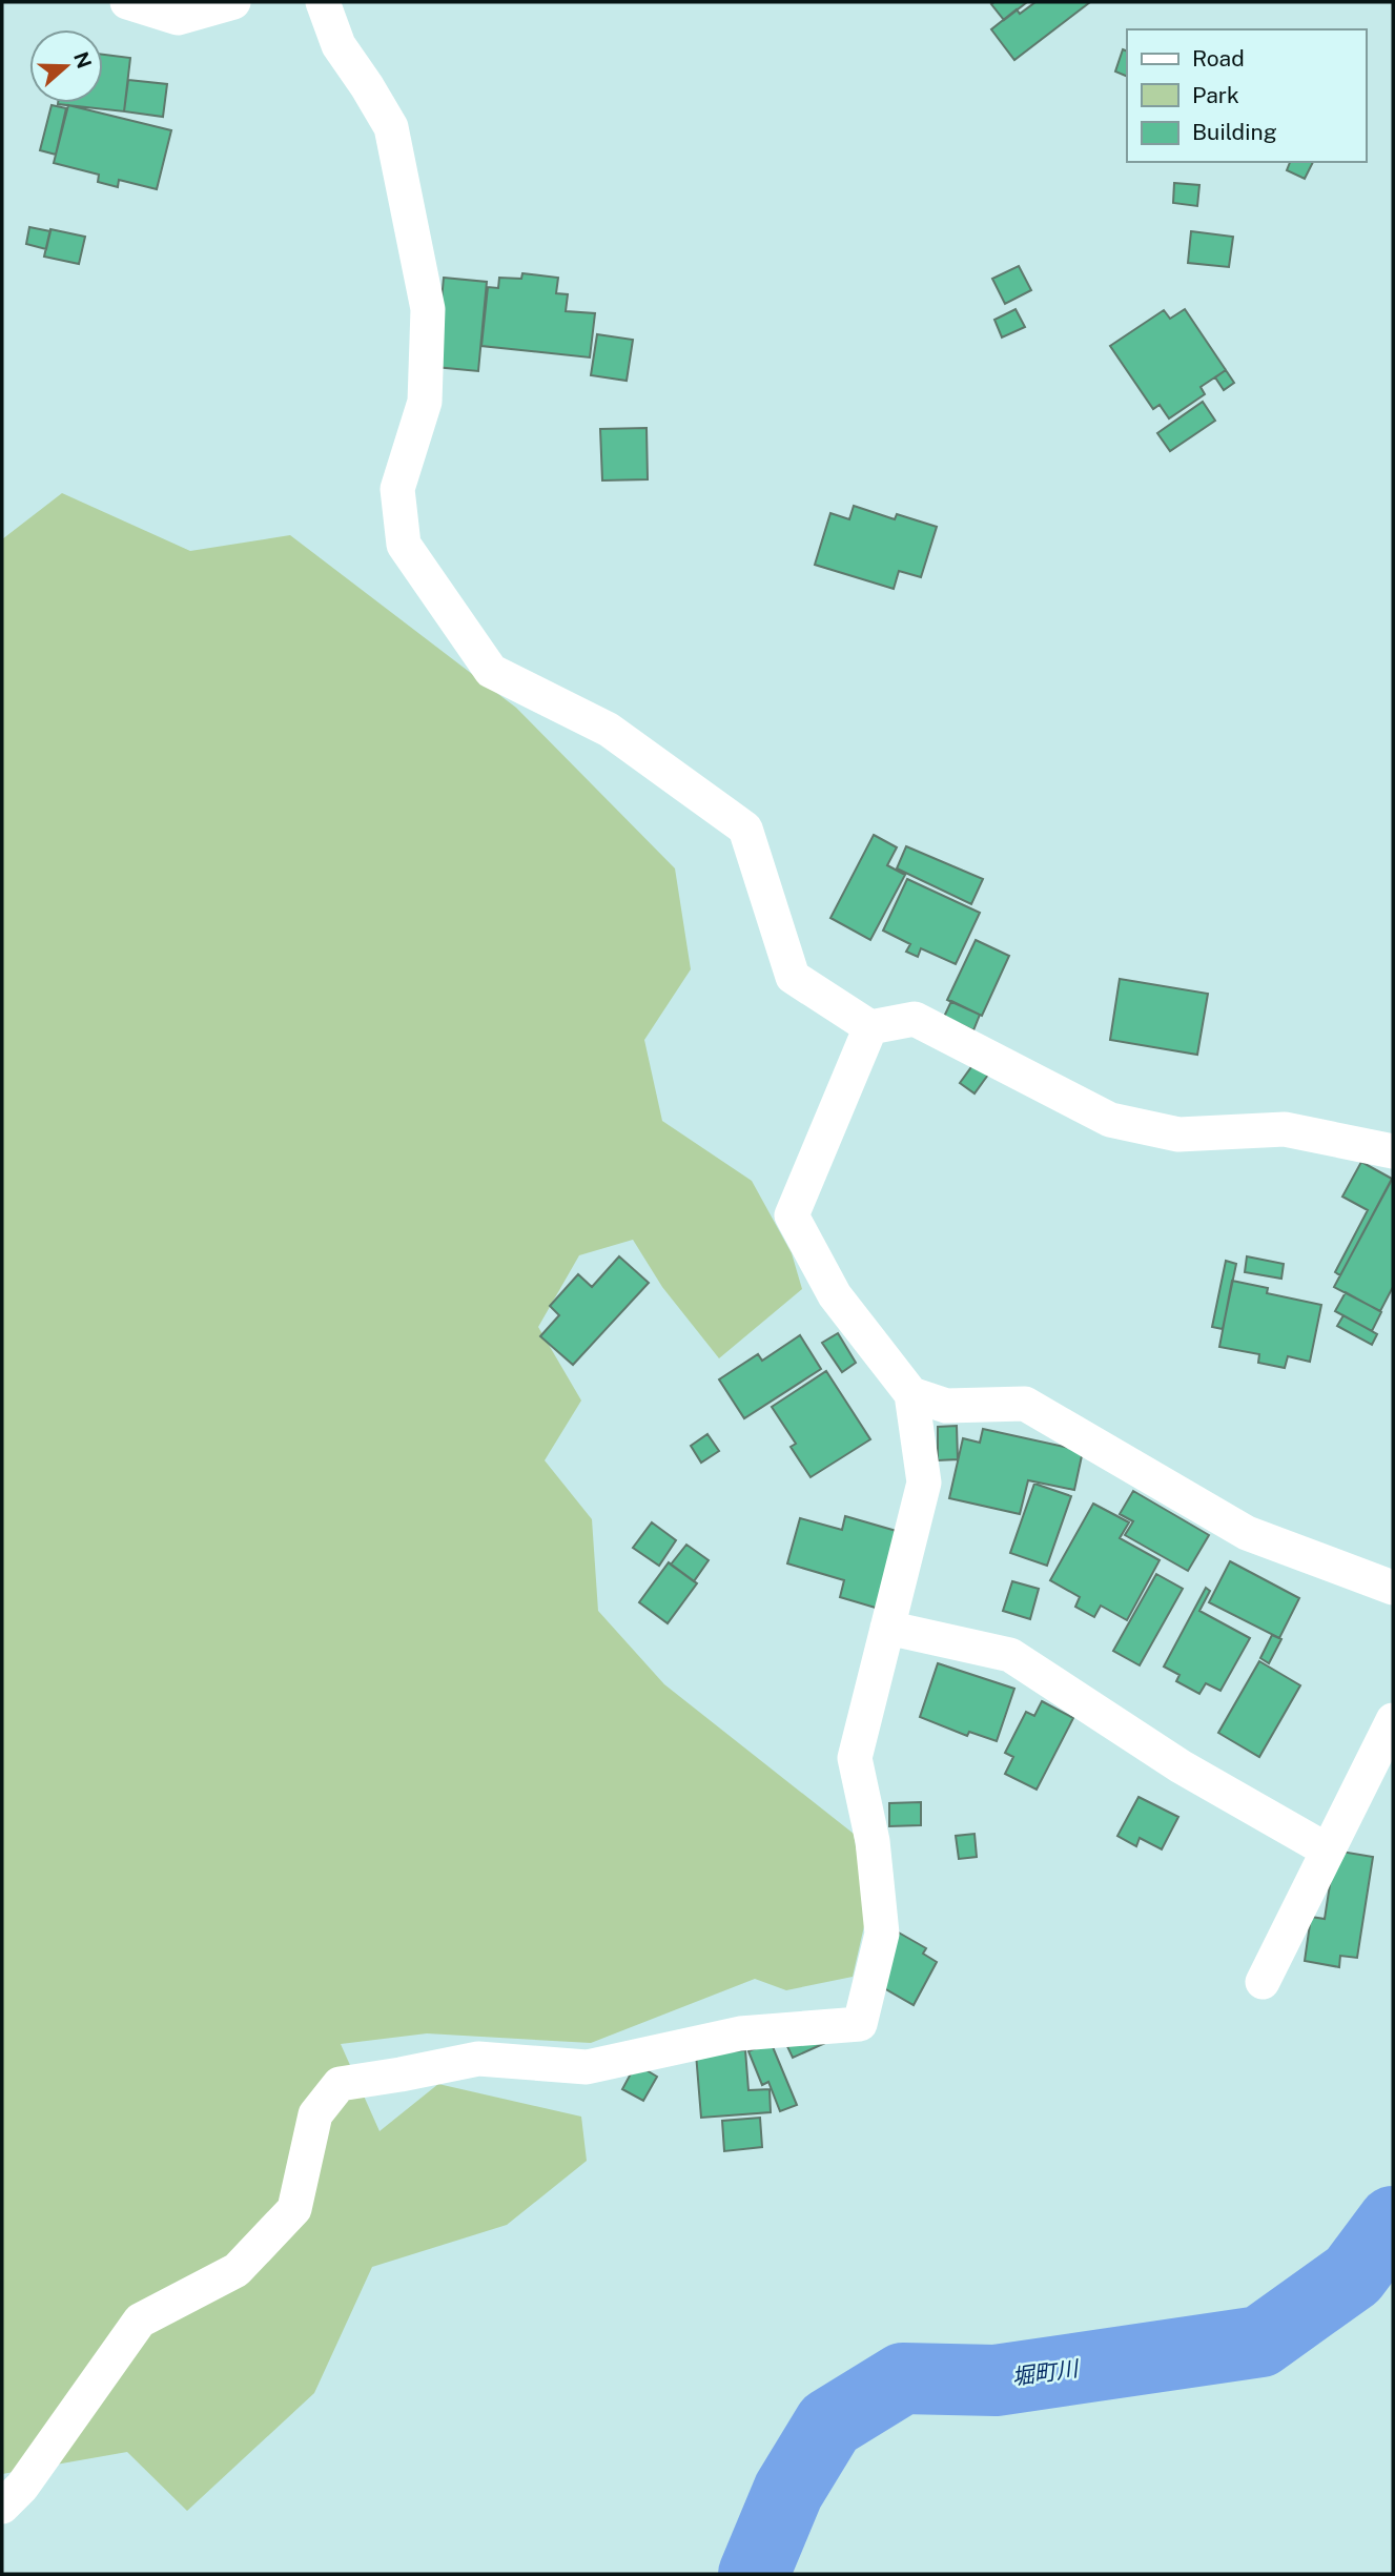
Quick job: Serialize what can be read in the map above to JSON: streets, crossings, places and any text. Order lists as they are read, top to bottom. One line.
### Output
{"water":["堀町川"],"legend":["Road","Park","Building"],"north":"right"}
